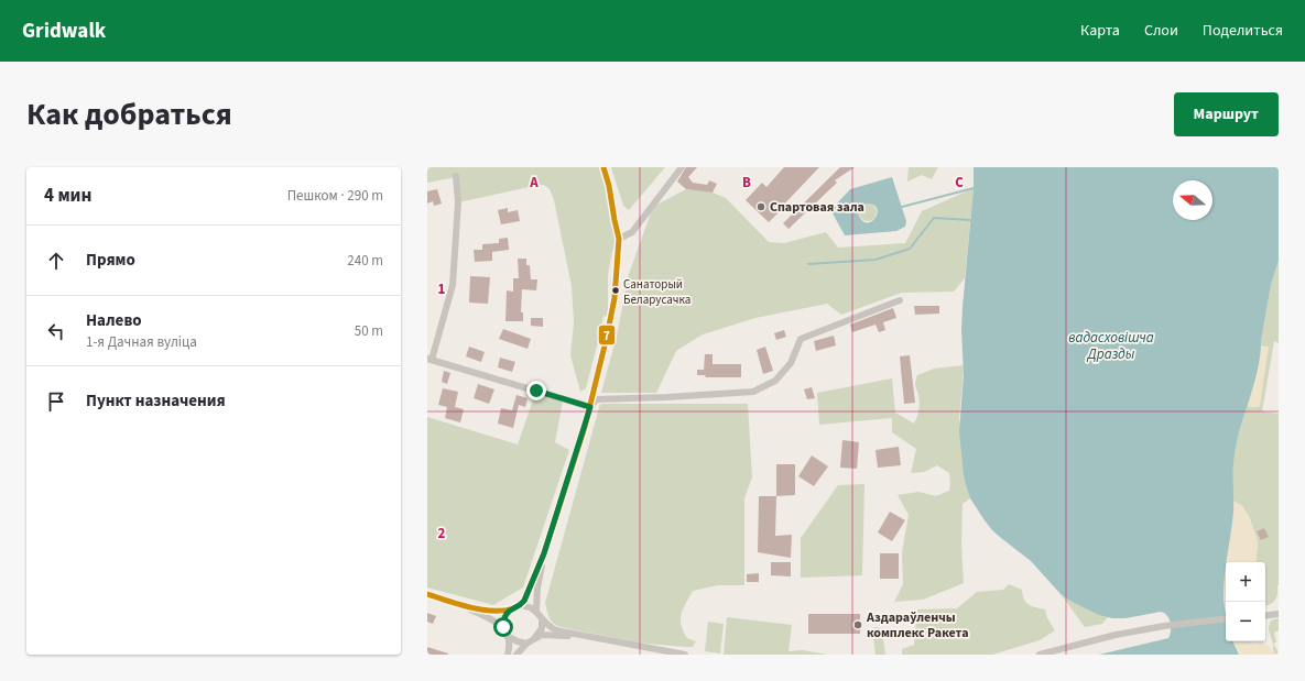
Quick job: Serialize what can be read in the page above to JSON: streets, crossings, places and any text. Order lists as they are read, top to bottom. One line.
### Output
{"water":["вадасховішча Дразды"],"places":["Спартовая зала","Санаторый Беларусачка","Аздараўленчы комплекс Ракета"],"lines":["transit line 7"],"north":"left","page":{"header":"Gridwalk","nav":["Карта","Слои","Поделиться"],"title":"Как добраться","buttons":"Маршрут","heading":["4 мин","Пешком · 290 m"],"list":[["Прямо","240 m"],["Налево","1-я Дачная вуліца","50 m"],"Пункт назначения"],"map_buttons":["+","−"]},"grid":{"columns":["A","B","C"],"rows":["1","2"]}}
